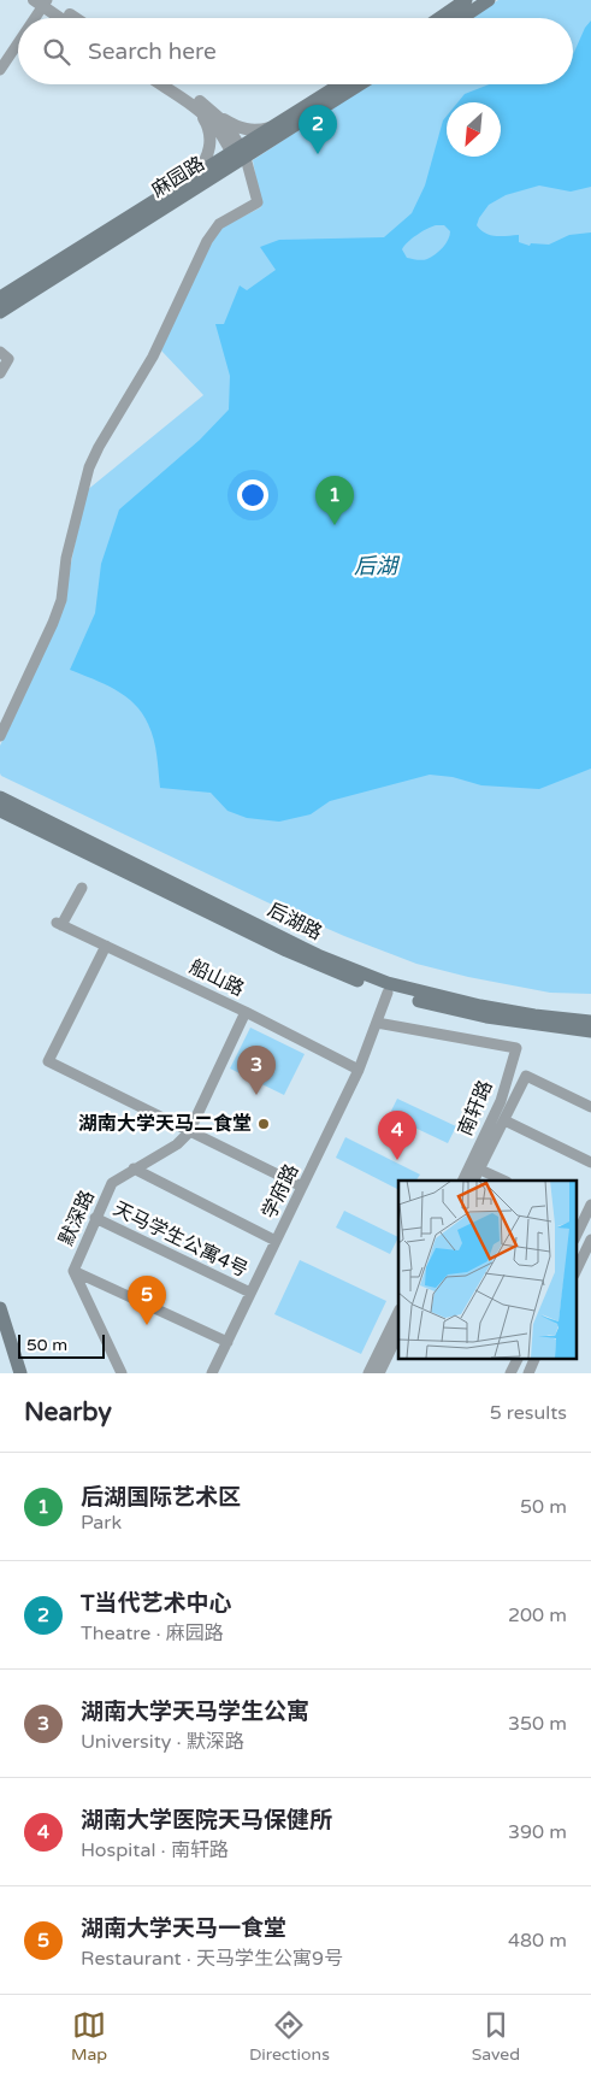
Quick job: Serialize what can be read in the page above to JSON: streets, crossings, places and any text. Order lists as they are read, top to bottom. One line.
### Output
{"streets":{"main road":["麻园路","后湖路"],"street":["船山路","南轩路","学府路","默深路","天马学生公寓4号"]},"crossings":[["后湖路","学府路"],["船山路","学府路"],["船山路","默深路"],["南轩路","学府路"],["学府路","天马学生公寓4号"],["默深路","天马学生公寓4号"]],"water":["后湖"],"places":["湖南大学天马二食堂"],"scale_bar":"50 m","north":"bottom left","page":{"search":"Search here","pins":["2","1","3","4","5"],"scale":"50 m","heading":["Nearby","5 results"],"list":[{"mark":"1","name":"后湖国际艺术区","note":"Park","value":"50 m"},{"mark":"2","name":"T当代艺术中心","note":"Theatre · 麻园路","value":"200 m"},{"mark":"3","name":"湖南大学天马学生公寓","note":"University · 默深路","value":"350 m"},{"mark":"4","name":"湖南大学医院天马保健所","note":"Hospital · 南轩路","value":"390 m"},{"mark":"5","name":"湖南大学天马一食堂","note":"Restaurant · 天马学生公寓9号","value":"480 m"}],"nav":["Map","Directions","Saved"]}}
